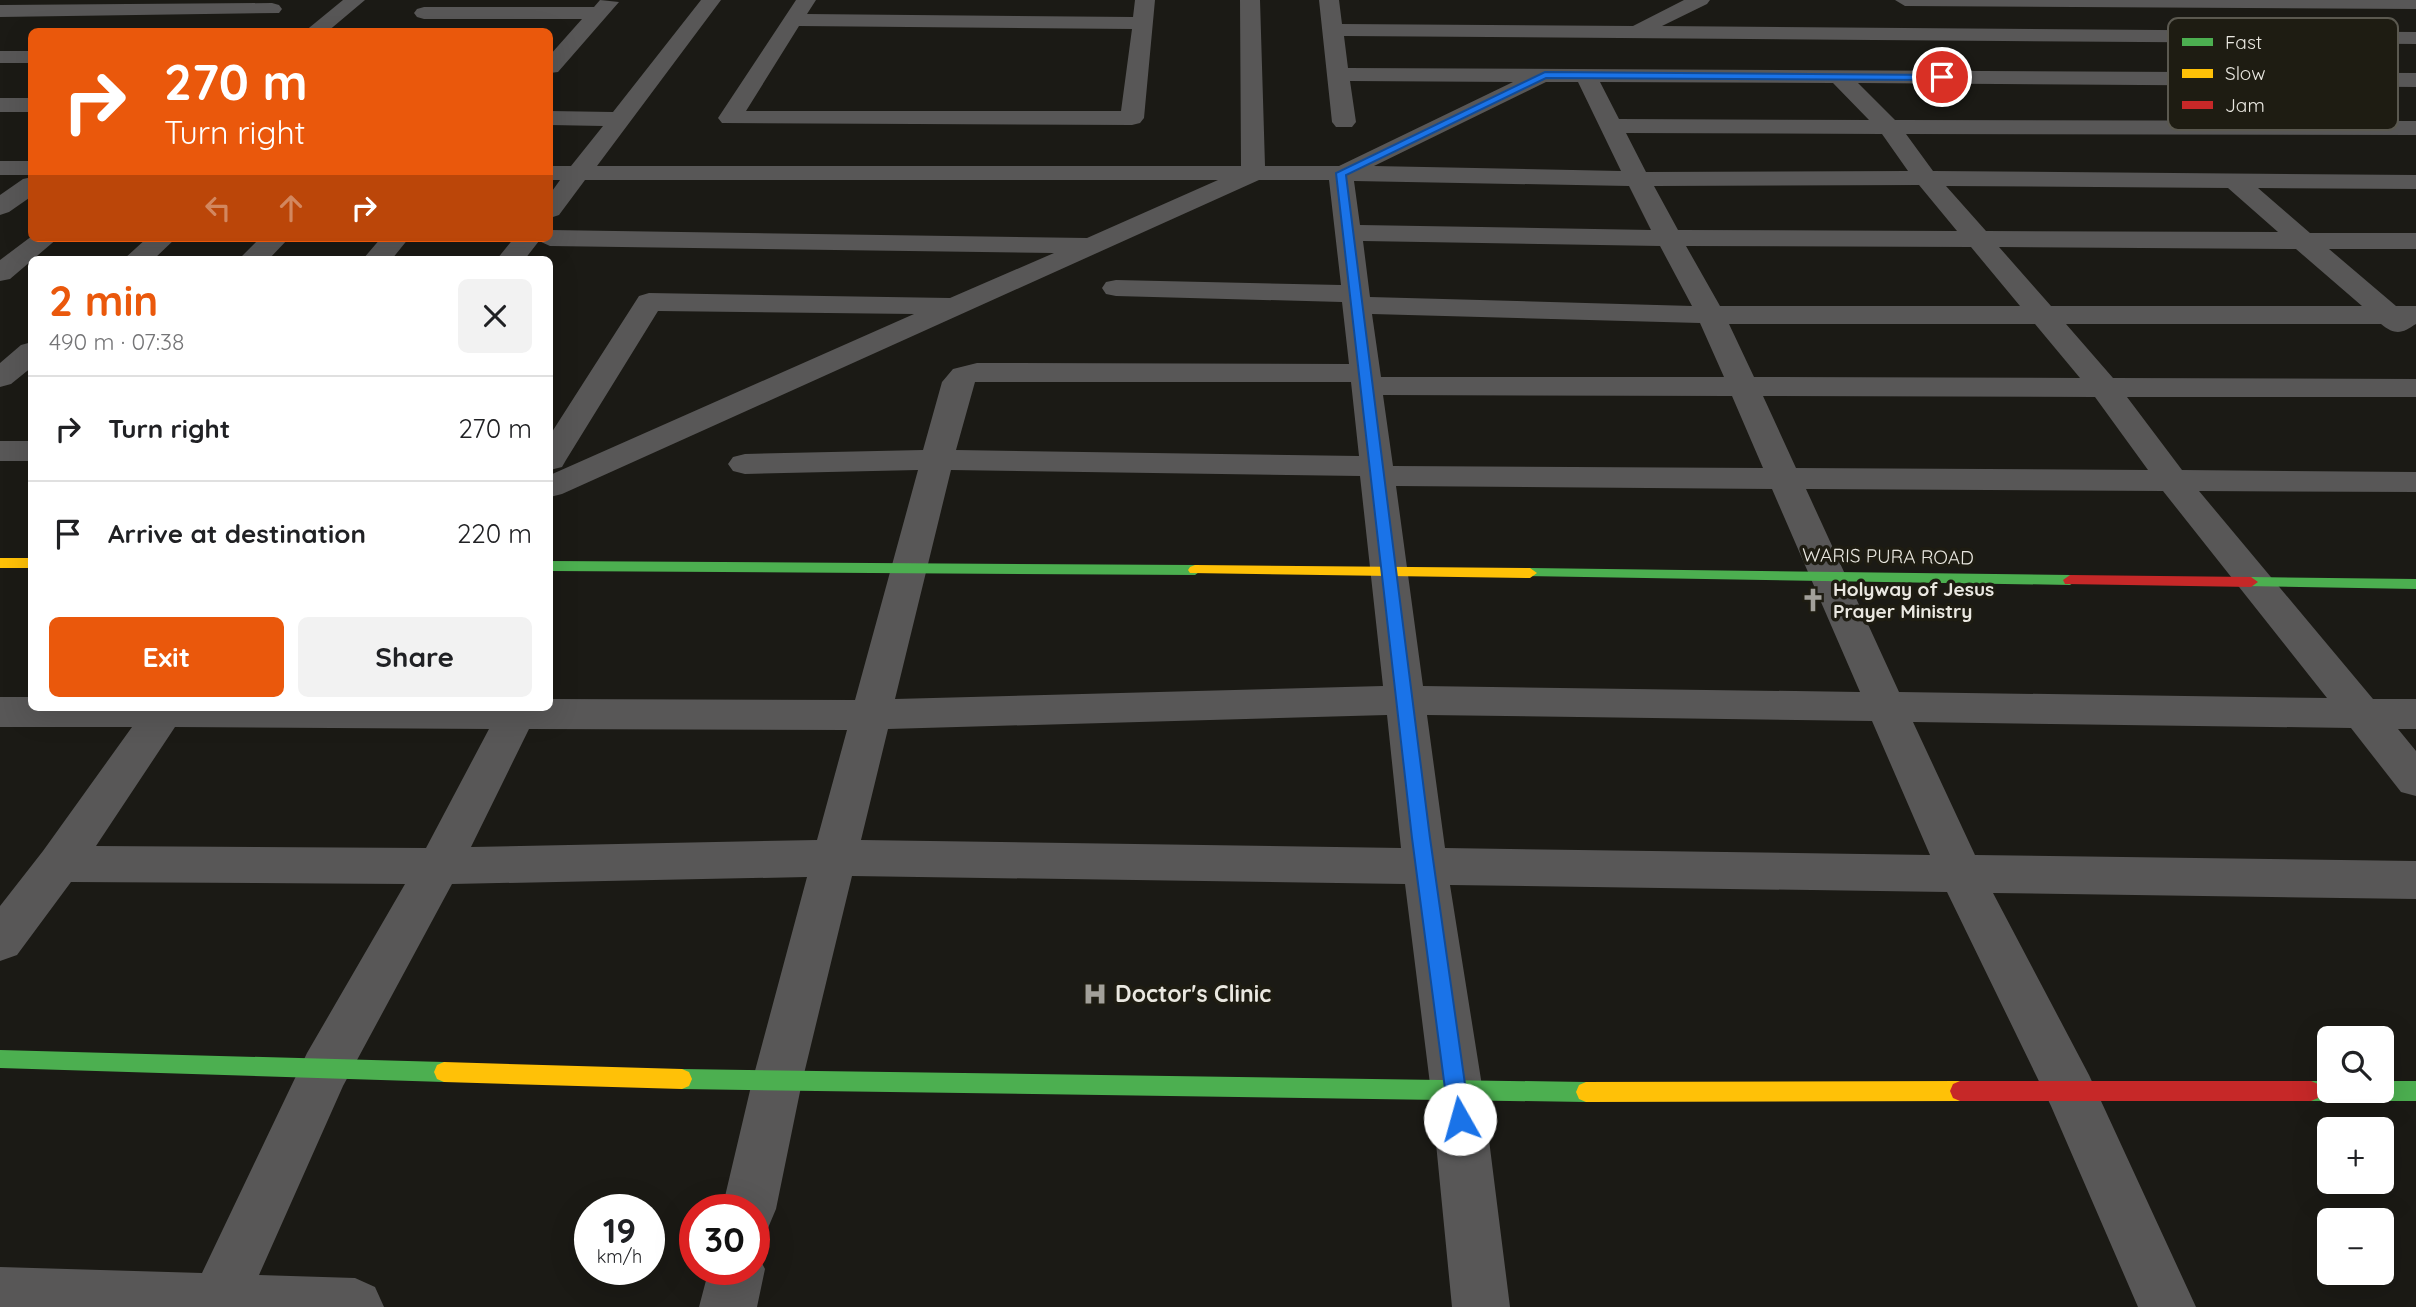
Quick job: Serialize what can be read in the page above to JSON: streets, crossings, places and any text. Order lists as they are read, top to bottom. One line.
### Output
{"streets":{"main road":["WARIS PURA ROAD"]},"places":{"church":["Holyway of Jesus Prayer Ministry"],"hospital":["Doctor's Clinic"]},"legend":["Fast","Slow","Jam"],"page":{"turn":["270 m","Turn right"],"heading":["2 min","490 m · 07:38"],"list":[{"name":"Turn right","value":"270 m"},{"name":"Arrive at destination","value":"220 m"}],"buttons":["Exit","Share"],"map_buttons":["+","−"],"speed":"19 km/h","limit":"30"}}
